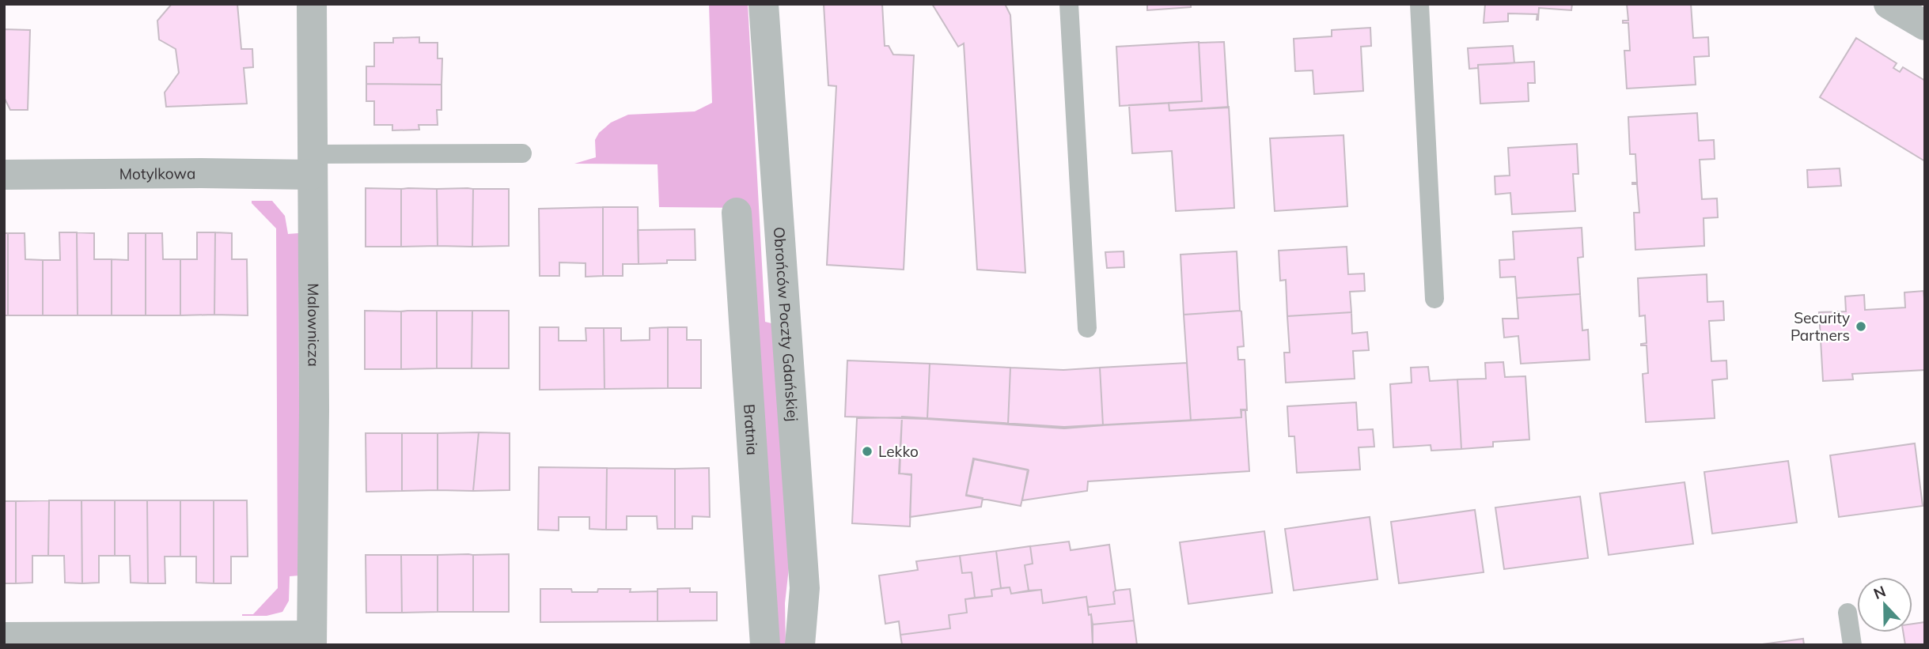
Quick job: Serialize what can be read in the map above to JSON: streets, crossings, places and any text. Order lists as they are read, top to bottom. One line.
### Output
{"streets":{"street":["Motylkowa","Malownicza","Obrońców Poczty Gdańskiej","Bratnia"]},"crossings":[["Motylkowa","Malownicza"]],"places":["Security Partners","Lekko"],"north":"top"}
